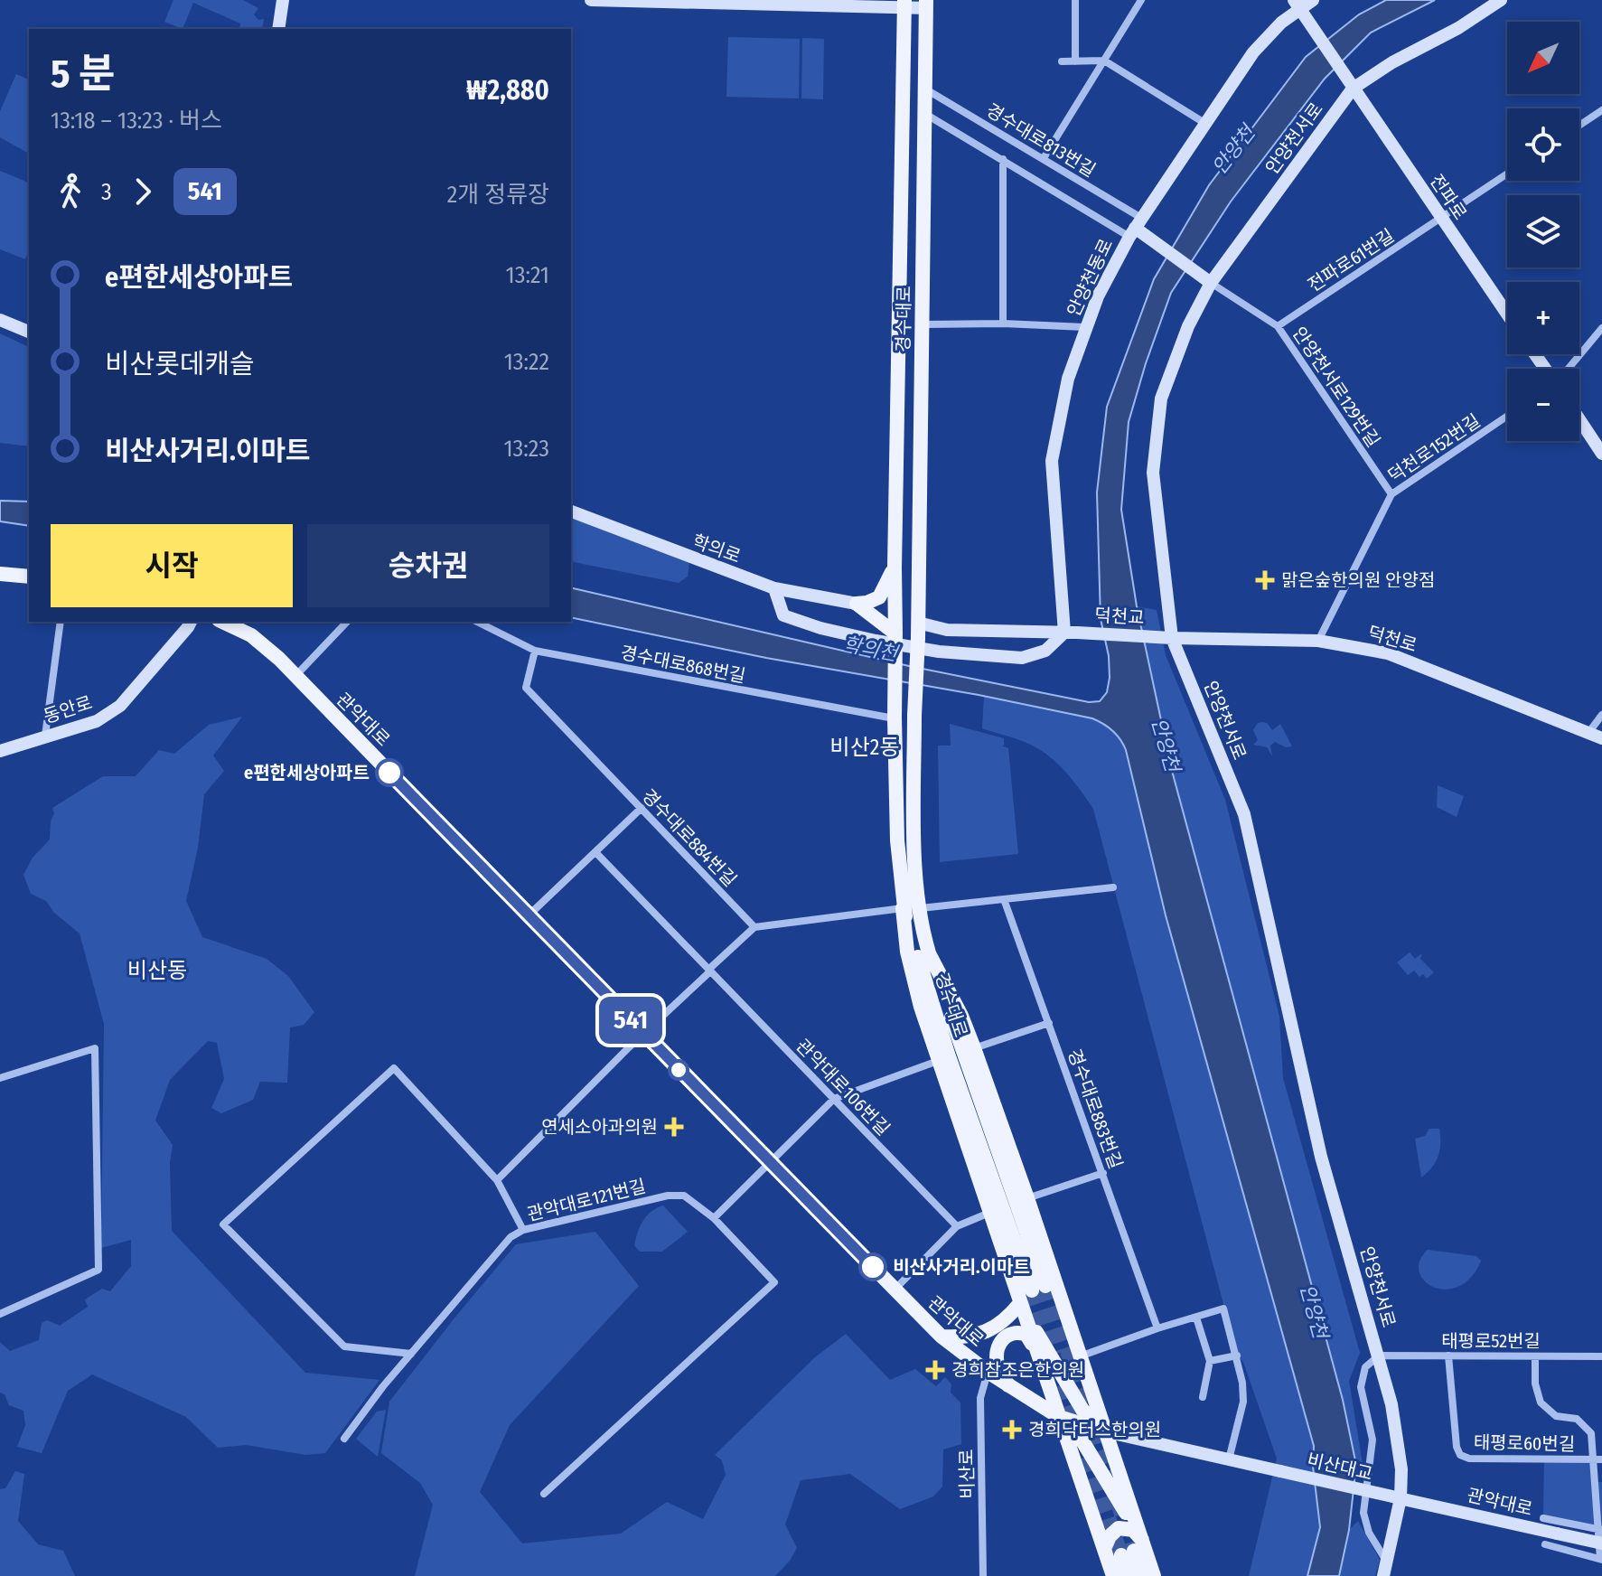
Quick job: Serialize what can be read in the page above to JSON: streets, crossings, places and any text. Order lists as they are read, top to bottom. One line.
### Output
{"streets":{"main road":["경수대로","관악대로"],"street":["안양천서로","경수대로813번길","전파로","전파로61번길","안양천동로","안양천서로129번길","덕천로152번길","학의로","덕천교","덕천로","경수대로868번길","동안로","경수대로884번길","관악대로106번길","경수대로883번길","관악대로121번길","태평로52번길","태평로60번길","비산대교","비산로"]},"crossings":[["안양천서로","전파로"],["안양천서로","안양천서로129번길"],["안양천서로","덕천교"],["안양천서로","덕천로"],["안양천서로","관악대로"],["안양천서로","태평로52번길"],["안양천서로","비산대교"],["경수대로813번길","안양천동로"],["경수대로813번길","경수대로"],["전파로","전파로61번길"],["전파로","안양천동로"],["전파로61번길","안양천서로129번길"],["안양천동로","덕천교"],["경수대로","경수대로868번길"],["안양천서로129번길","덕천로152번길"],["덕천로152번길","덕천로"],["덕천교","덕천로"],["경수대로868번길","경수대로884번길"],["관악대로","비산대교"],["관악대로","비산로"],["태평로52번길","태평로60번길"]],"districts":["비산2동","비산동"],"water":["안양천","학의천"],"places":{"health":["맑은숲한의원 안양점","연세소아과의원","경희참조은한의원","경희닥터스한의원"],"other":["e편한세상아파트","비산사거리.이마트"]},"lines":["bus line 541"],"north":"bottom left","page":{"on_map":"541","map_buttons":["+","−"],"heading":["5 분","13:18 – 13:23 · 버스","₩2,880"],"legs":["3","541","2개 정류장"],"list":[{"name":"e편한세상아파트","value":"13:21"},{"name":"비산롯데캐슬","value":"13:22"},{"name":"비산사거리.이마트","value":"13:23"}],"buttons":["시작","승차권"]}}
